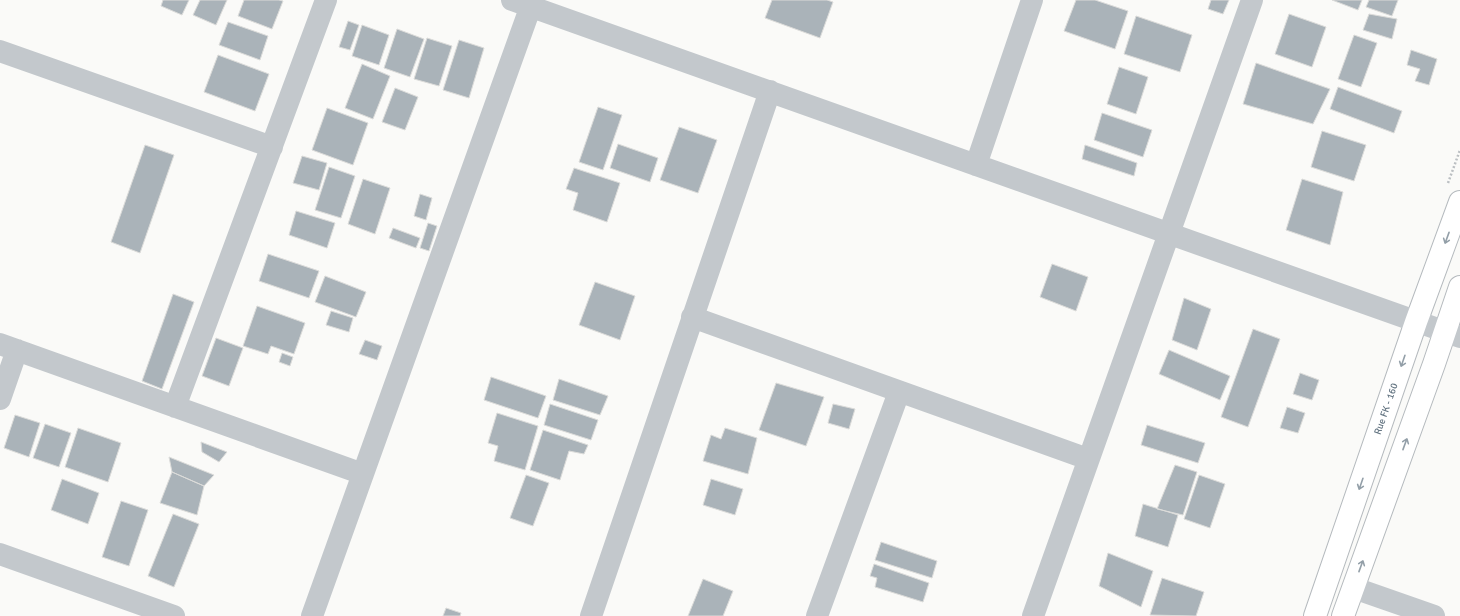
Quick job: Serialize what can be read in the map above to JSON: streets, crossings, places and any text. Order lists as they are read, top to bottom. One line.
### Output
{"streets":{"main road":["Rue FK - 160"]}}
